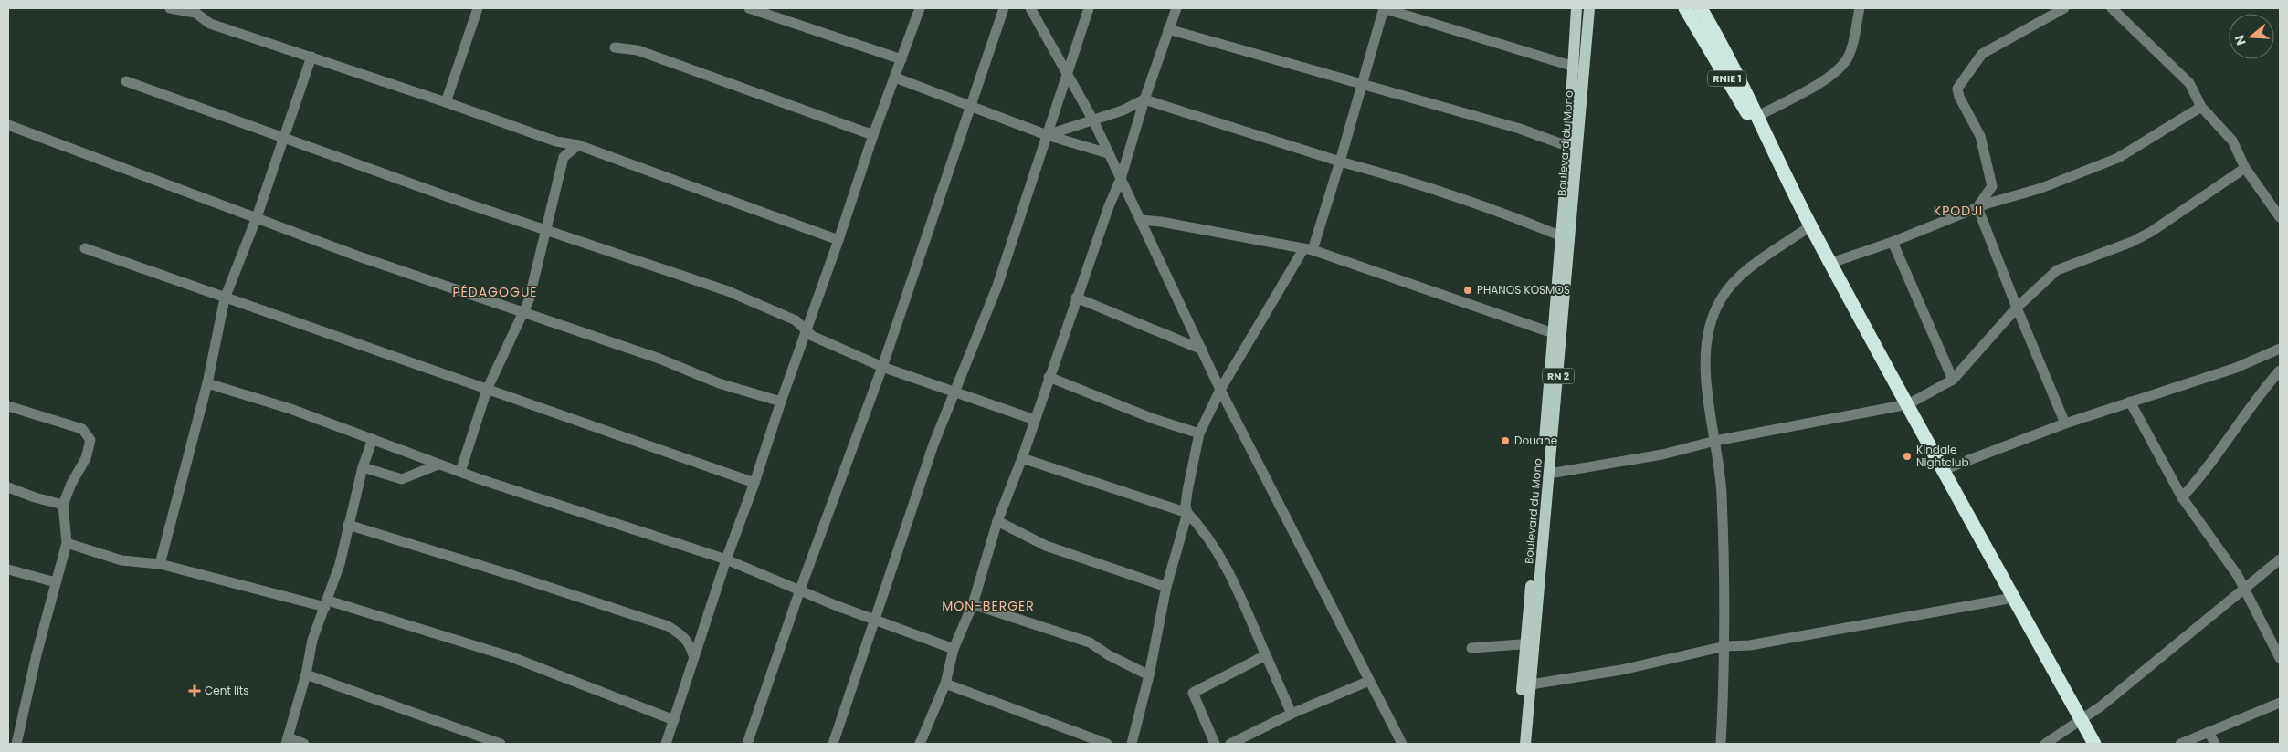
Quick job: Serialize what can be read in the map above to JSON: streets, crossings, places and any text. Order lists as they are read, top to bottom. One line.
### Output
{"streets":{"highway":["RNIE 1"],"main road":["Boulevard du Mono","RN 2"]},"districts":["KPODJI","PÉDAGOGUE","MON-BERGER"],"places":{"other":["PHANOS KOSMOS","Douane","Kindale Nightclub"],"health":["Cent lits"]},"north":"left"}
